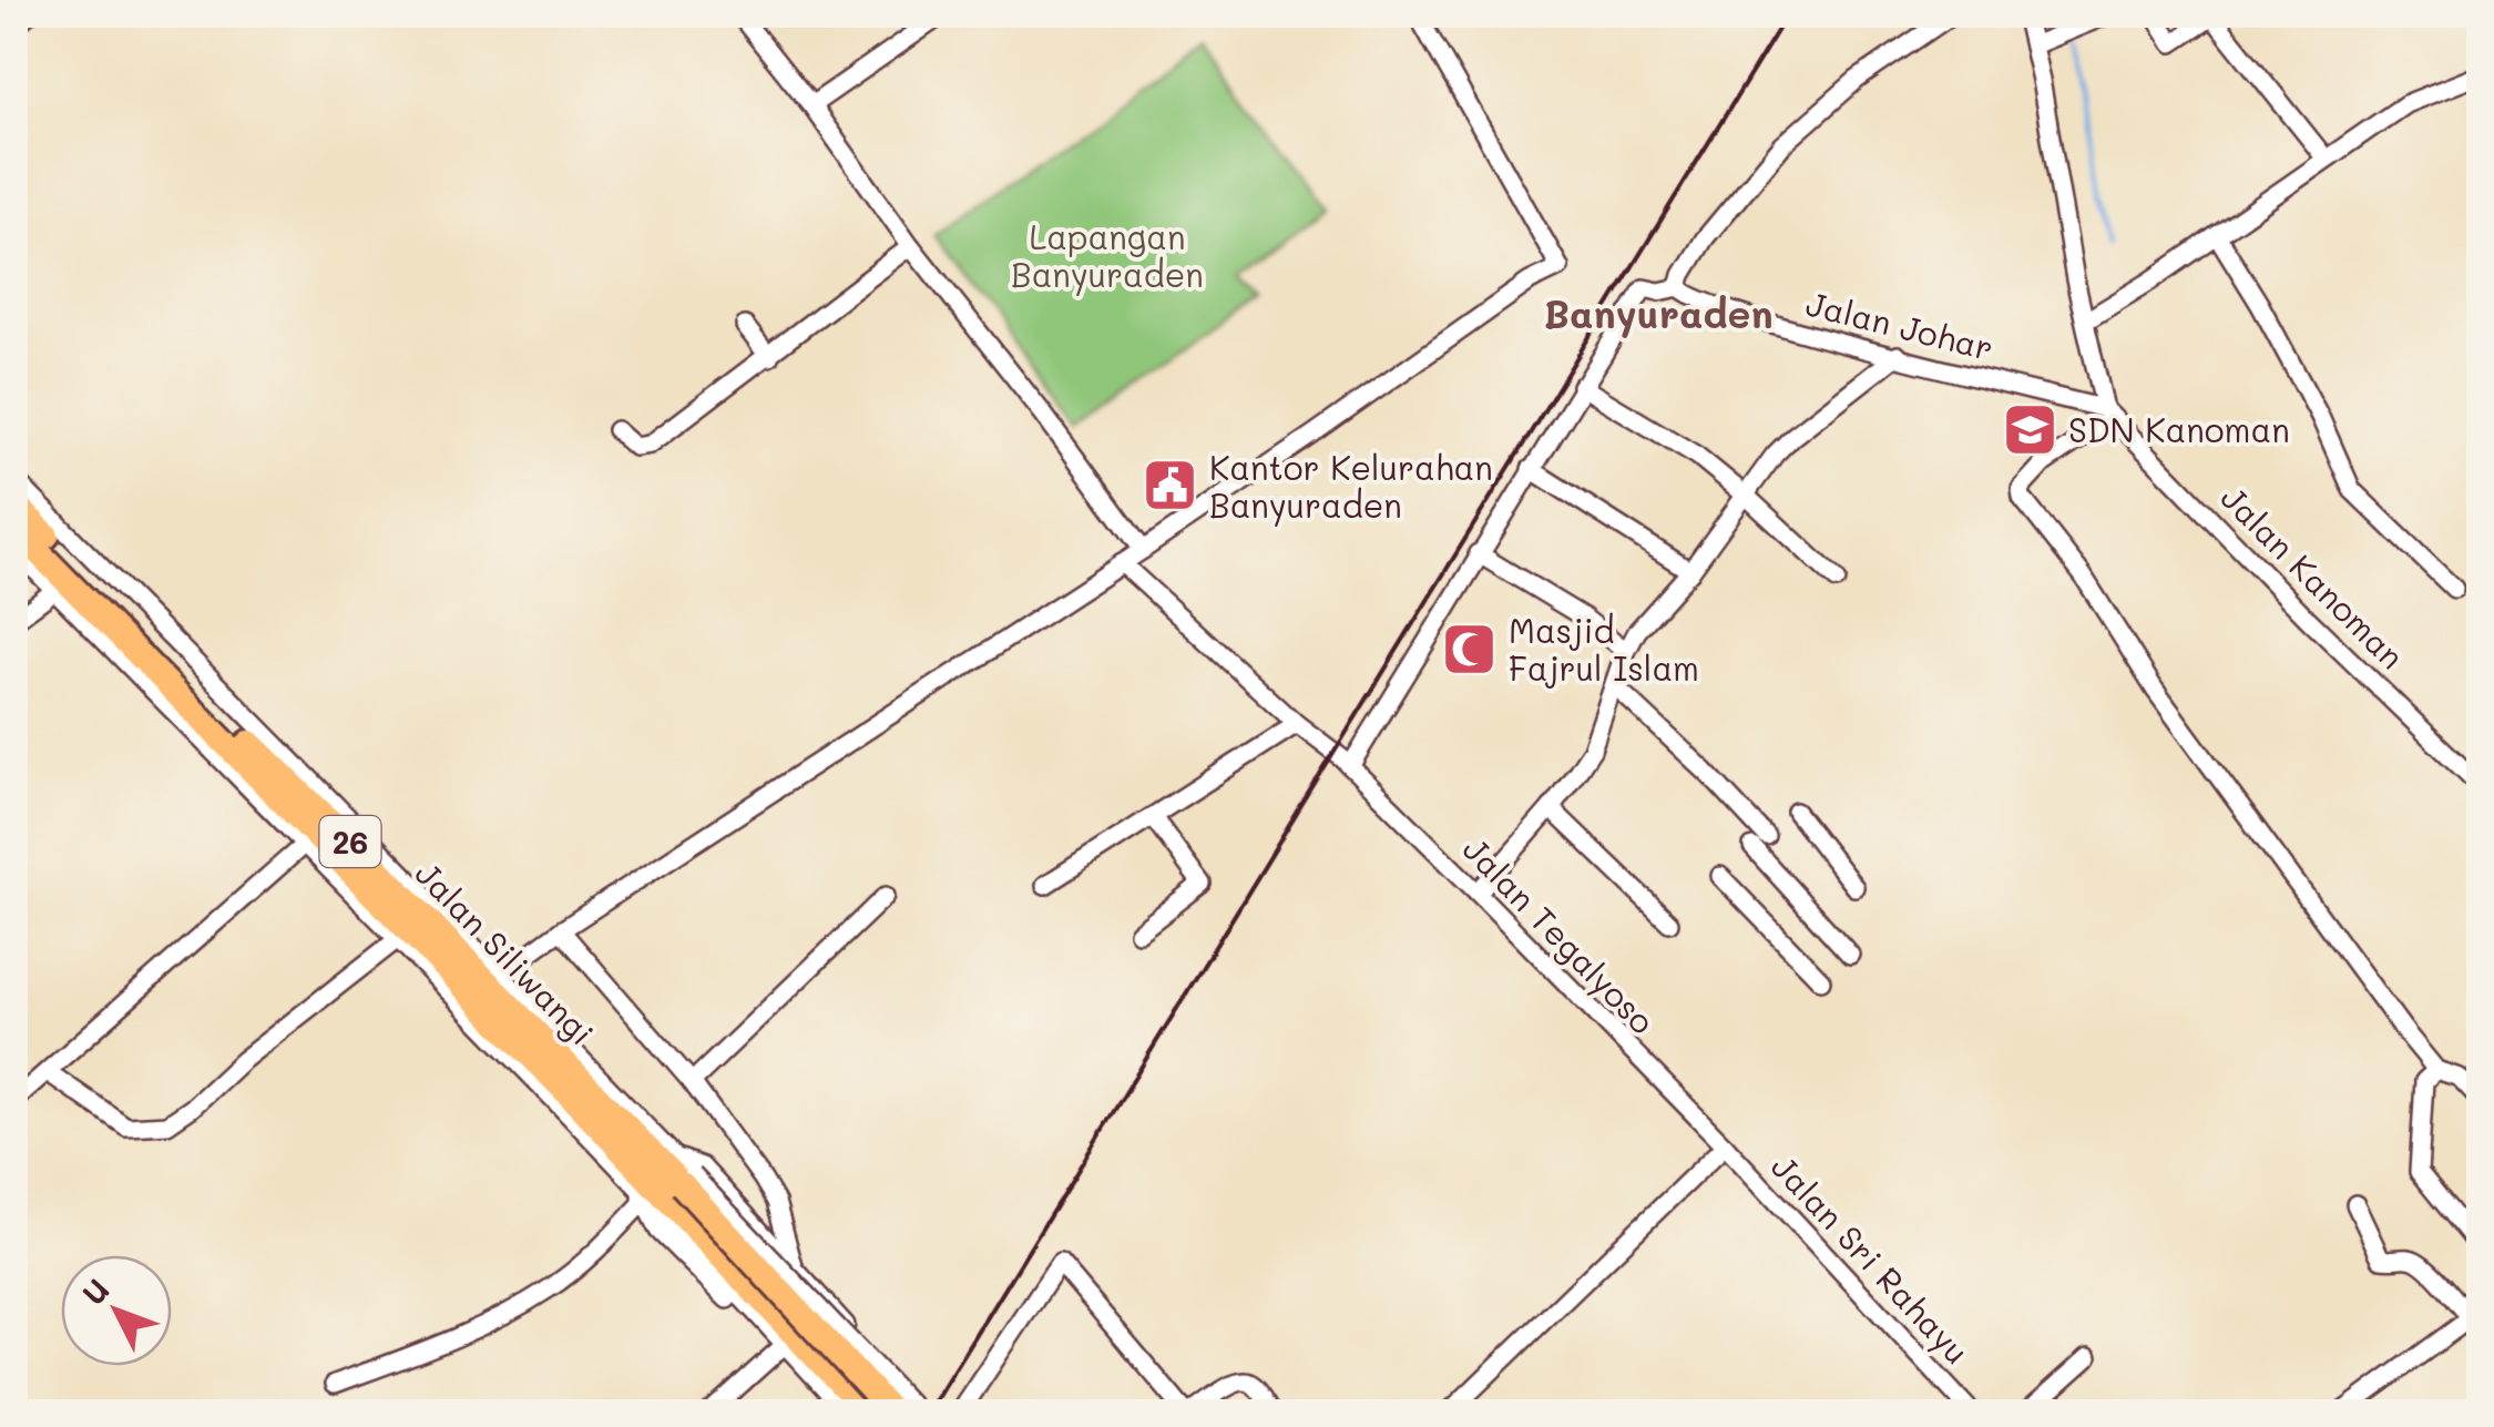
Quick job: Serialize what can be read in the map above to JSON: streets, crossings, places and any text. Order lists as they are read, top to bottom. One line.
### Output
{"streets":{"highway":["26","Jalan Siliwangi"],"street":["Jalan Johar","Jalan Kanoman","Jalan Tegalyoso","Jalan Sri Rahayu"]},"crossings":[["Jalan Johar","Jalan Kanoman"],["Jalan Tegalyoso","Jalan Sri Rahayu"]],"districts":["Banyuraden"],"parks":["Lapangan Banyuraden"],"places":{"school or university":["SDN Kanoman"],"public building":["Kantor Kelurahan Banyuraden"],"mosque":["Masjid Fajrul Islam"]},"north":"top left"}
